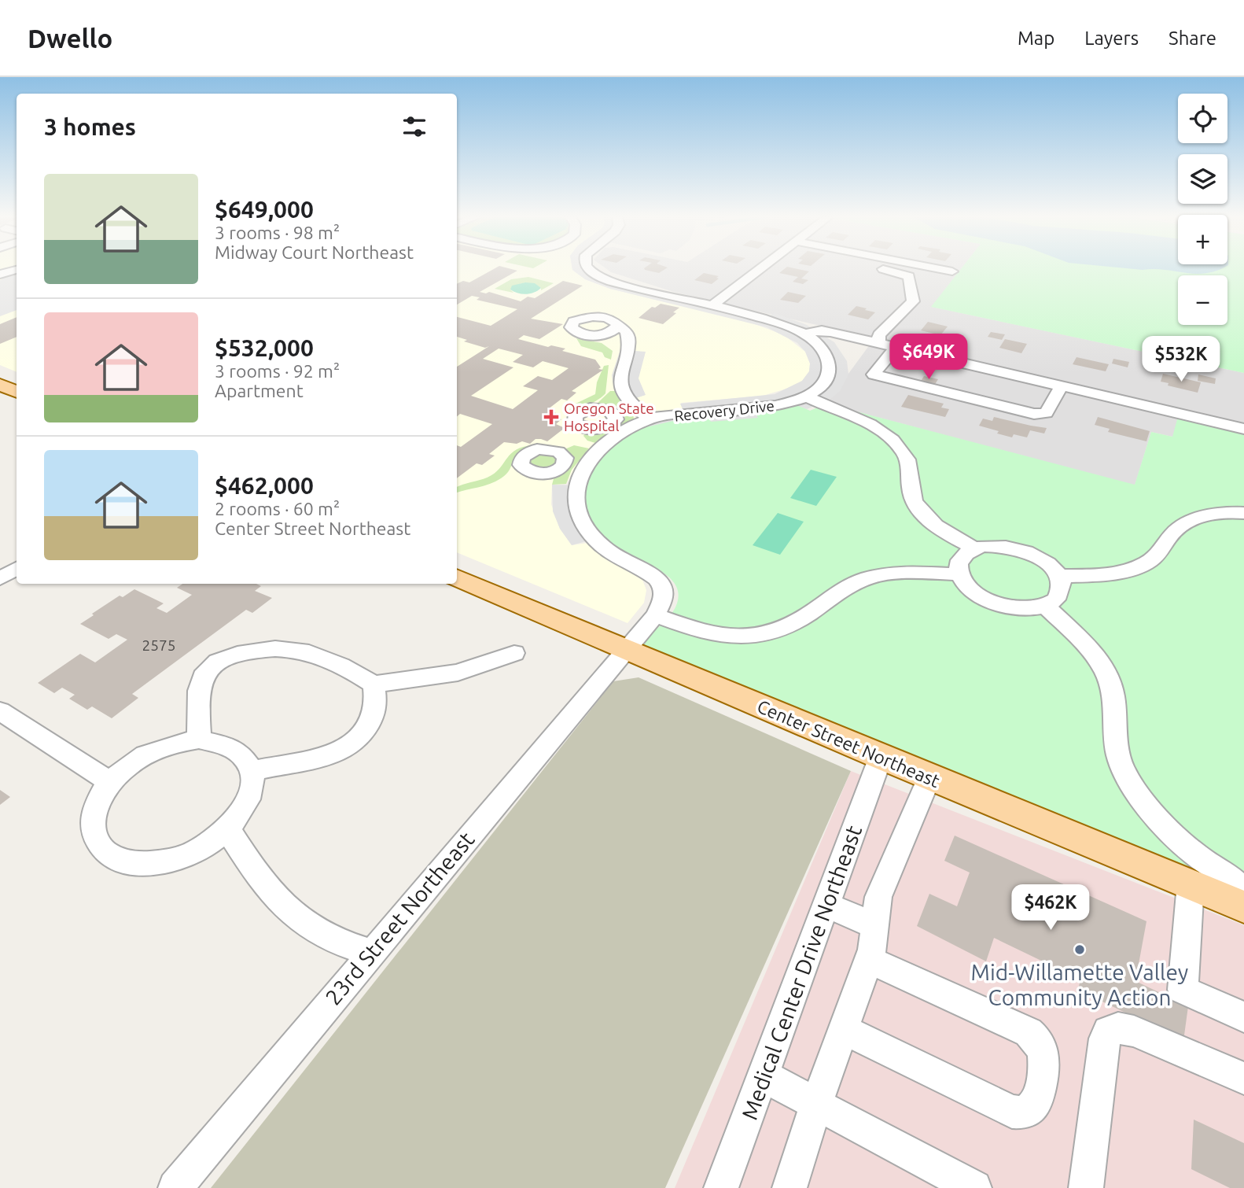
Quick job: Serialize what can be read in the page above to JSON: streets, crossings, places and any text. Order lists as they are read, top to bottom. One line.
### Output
{"streets":{"main road":["Center Street Northeast"],"street":["Recovery Drive","23rd Street Northeast","Medical Center Drive Northeast"]},"crossings":[["Recovery Drive","Center Street Northeast"],["Recovery Drive","23rd Street Northeast"],["Center Street Northeast","23rd Street Northeast"],["Center Street Northeast","Medical Center Drive Northeast"]],"places":{"health":["Oregon State Hospital"],"other":["Mid-Willamette Valley Community Action"]},"house_numbers":["2575"],"page":{"header":"Dwello","nav":["Map","Layers","Share"],"map_buttons":["+","−"],"heading":"3 homes","list":[{"name":"$649,000","note":"3 rooms · 98 m² · Midway Court Northeast"},{"name":"$532,000","note":"3 rooms · 92 m² · Apartment"},{"name":"$462,000","note":"2 rooms · 60 m² · Center Street Northeast"}],"price":["$649K","$532K","$462K"]}}
